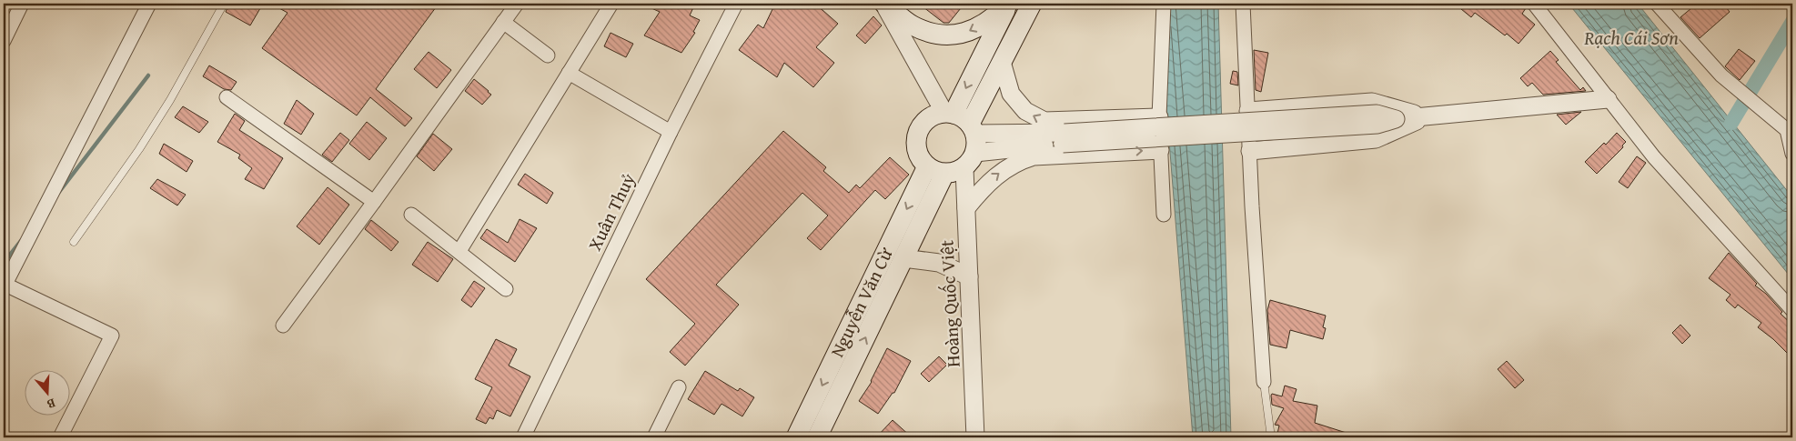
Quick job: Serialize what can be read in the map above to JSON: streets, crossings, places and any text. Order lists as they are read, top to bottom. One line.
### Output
{"streets":{"main road":["Nguyễn Văn Cừ"],"street":["Xuân Thuỷ","Hoàng Quốc Việt"]},"crossings":[["Nguyễn Văn Cừ","Hoàng Quốc Việt"]],"water":["Rạch Cái Sơn"],"north":"bottom"}
